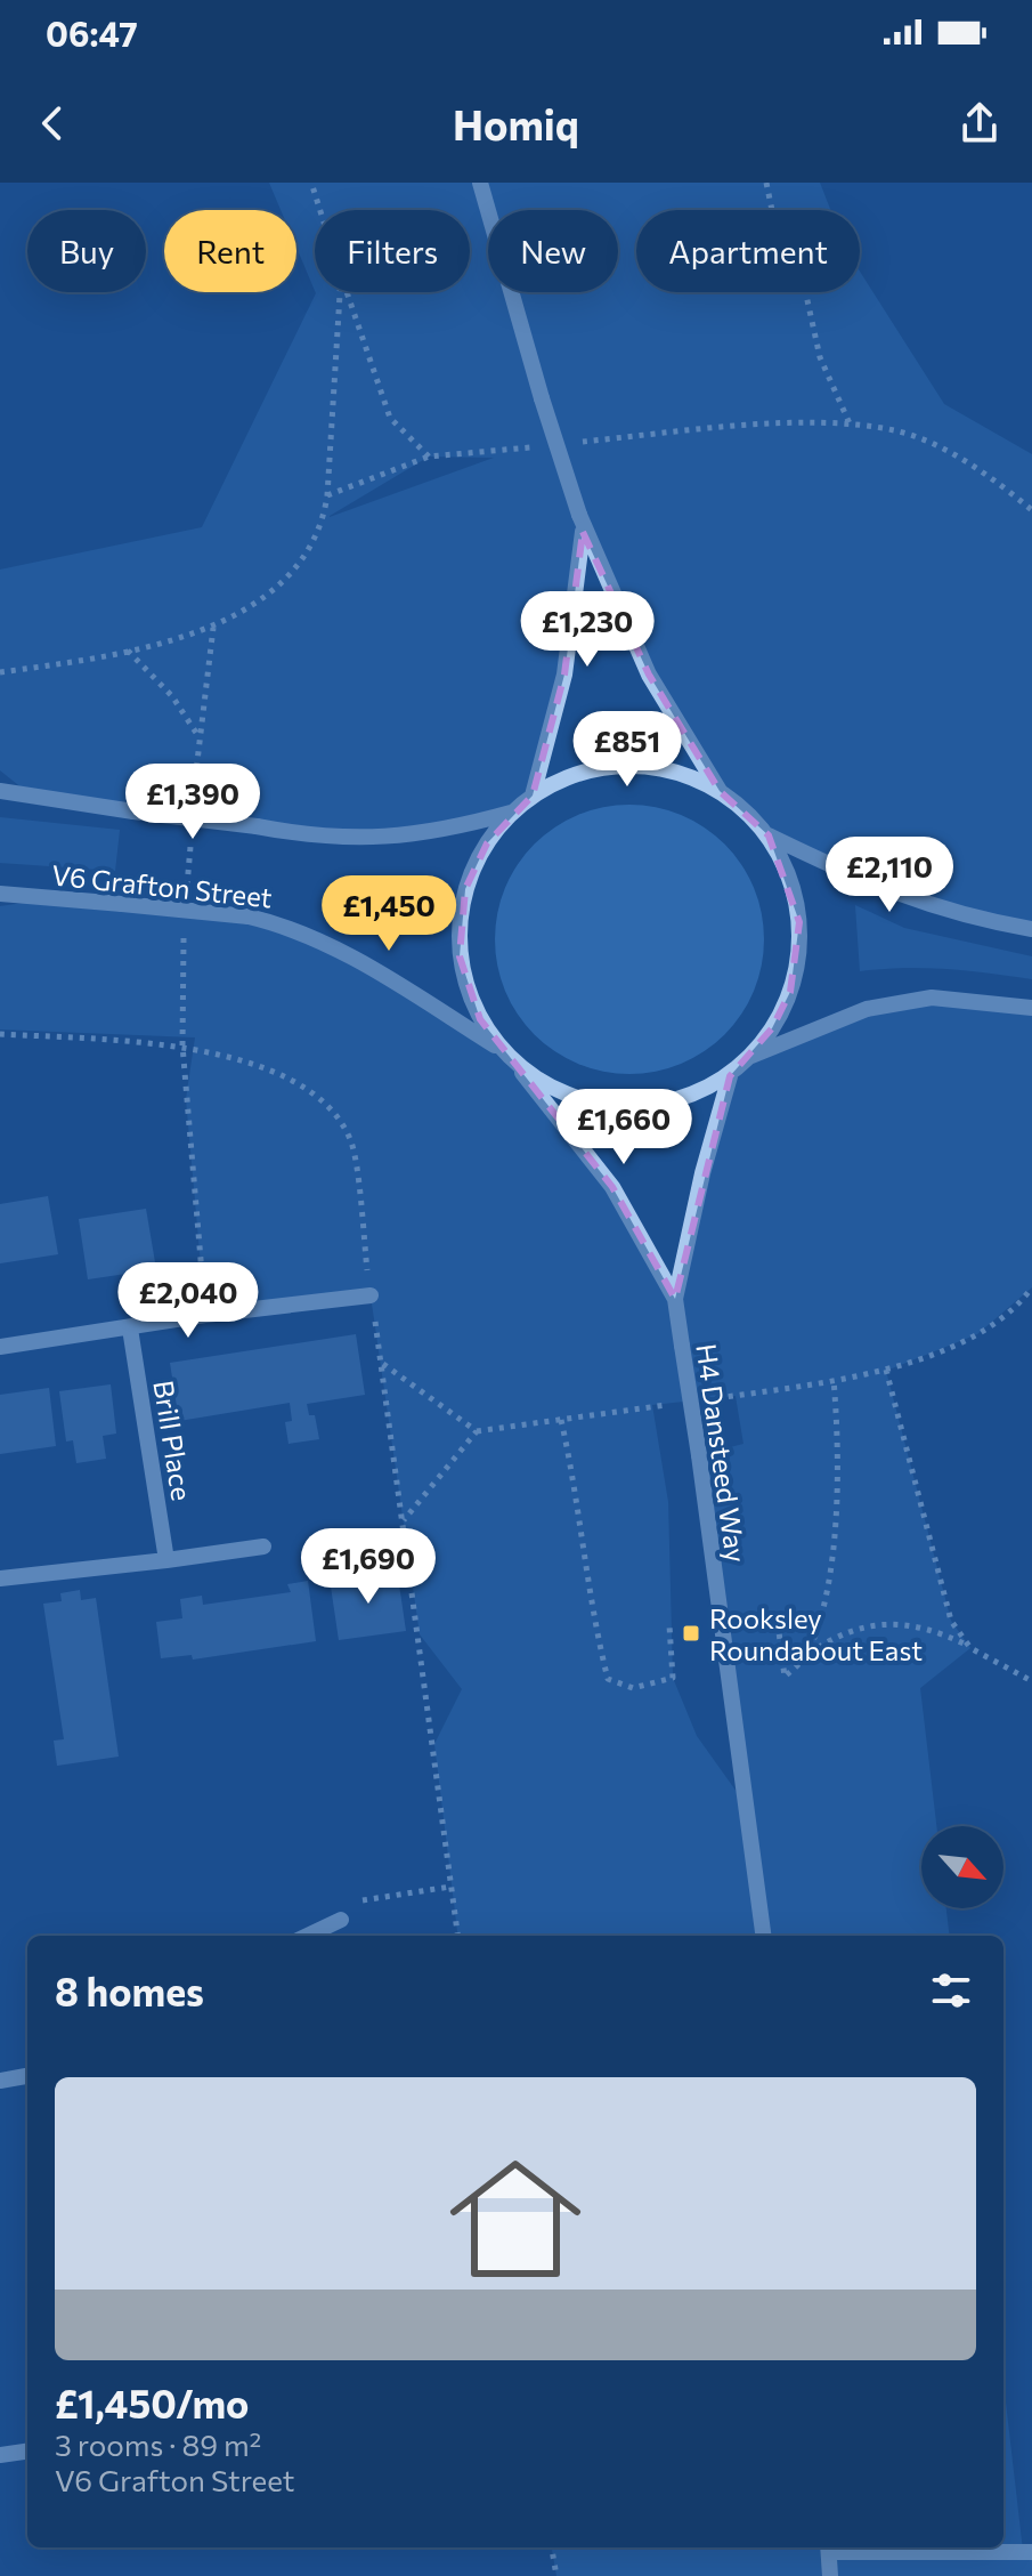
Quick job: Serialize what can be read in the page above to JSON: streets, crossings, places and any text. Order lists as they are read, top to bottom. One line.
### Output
{"streets":{"street":["V6 Grafton Street","Brill Place","H4 Dansteed Way"]},"places":{"transit":["Rooksley Roundabout East"]},"north":"bottom right","page":{"status":"06:47","header":"Homiq","chip":["Buy","Rent","Filters","New","Apartment"],"price":["£1,230","£851","£1,390","£2,110","£1,450","£1,660","£2,040","£1,690"],"heading":"8 homes","list":[{"name":"£1,450/mo","note":"3 rooms · 89 m² · V6 Grafton Street"}]}}
